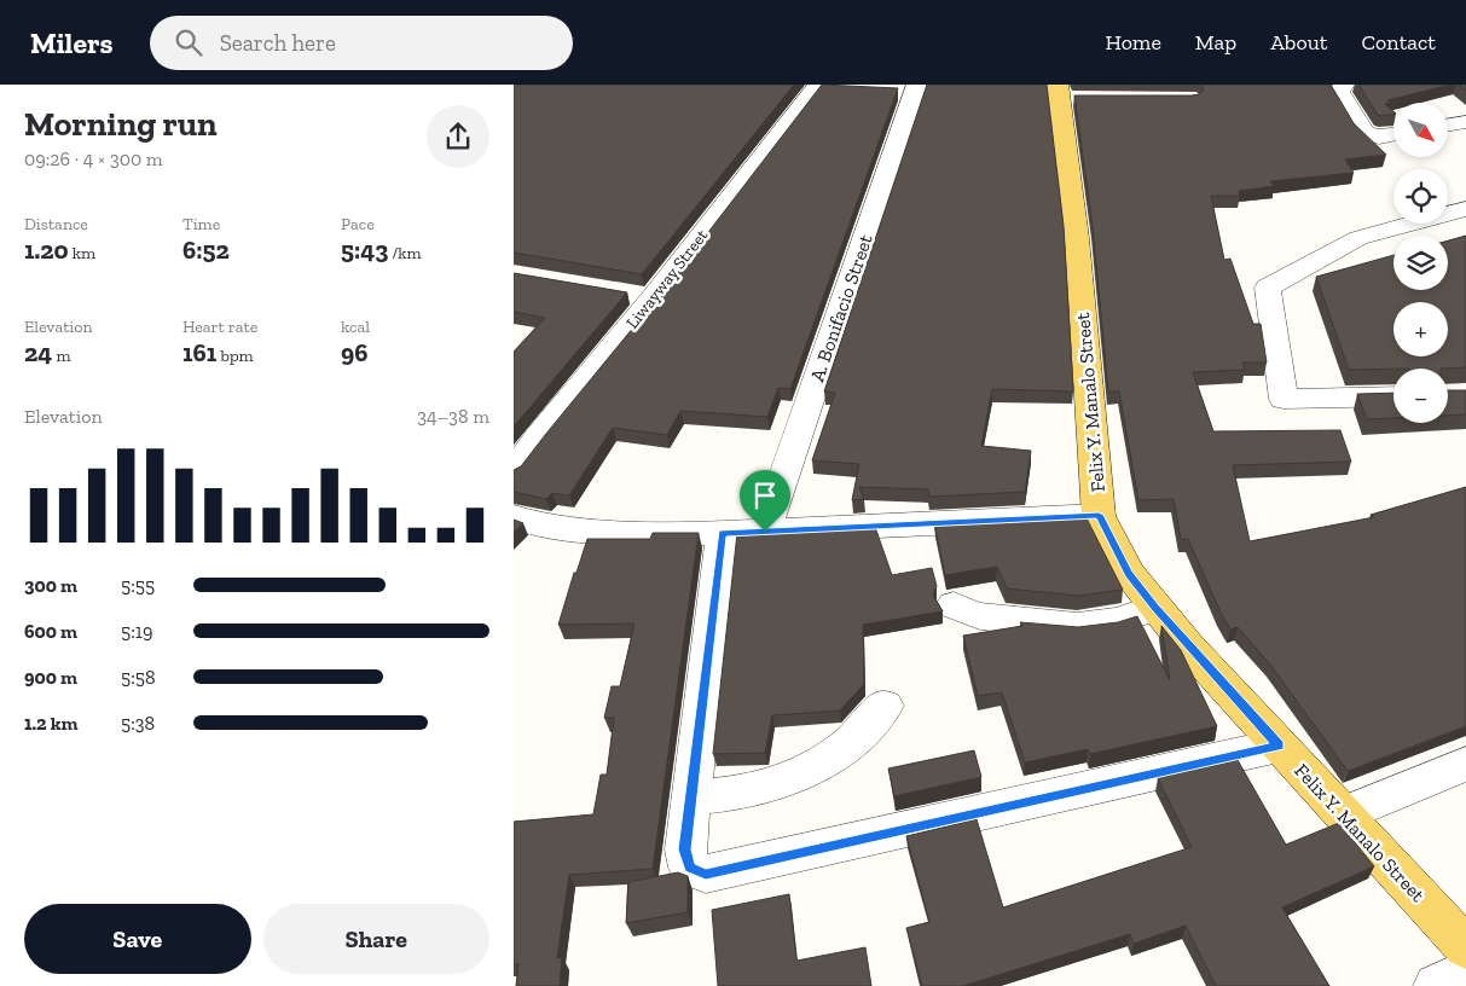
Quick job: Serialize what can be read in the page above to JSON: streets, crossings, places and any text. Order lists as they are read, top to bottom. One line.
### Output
{"streets":{"main road":["Felix Y. Manalo Street"],"street":["Liwayway Street","A. Bonifacio Street"]},"north":"bottom right","page":{"header":"Milers","search":"Search here","nav":["Home","Map","About","Contact"],"heading":["Morning run","09:26 · 4 × 300 m"],"map_buttons":["+","−"],"stats":[["Distance","1.20 km"],["Time","6:52"],["Pace","5:43 /km"],["Elevation","24 m"],["Heart rate","161 bpm"],["kcal","96"]],"chart":["Elevation","34–38 m"],"list":[{"name":"300 m","note":"5:55"},{"name":"600 m","note":"5:19"},{"name":"900 m","note":"5:58"},{"name":"1.2 km","note":"5:38"}],"buttons":["Save","Share"]}}
